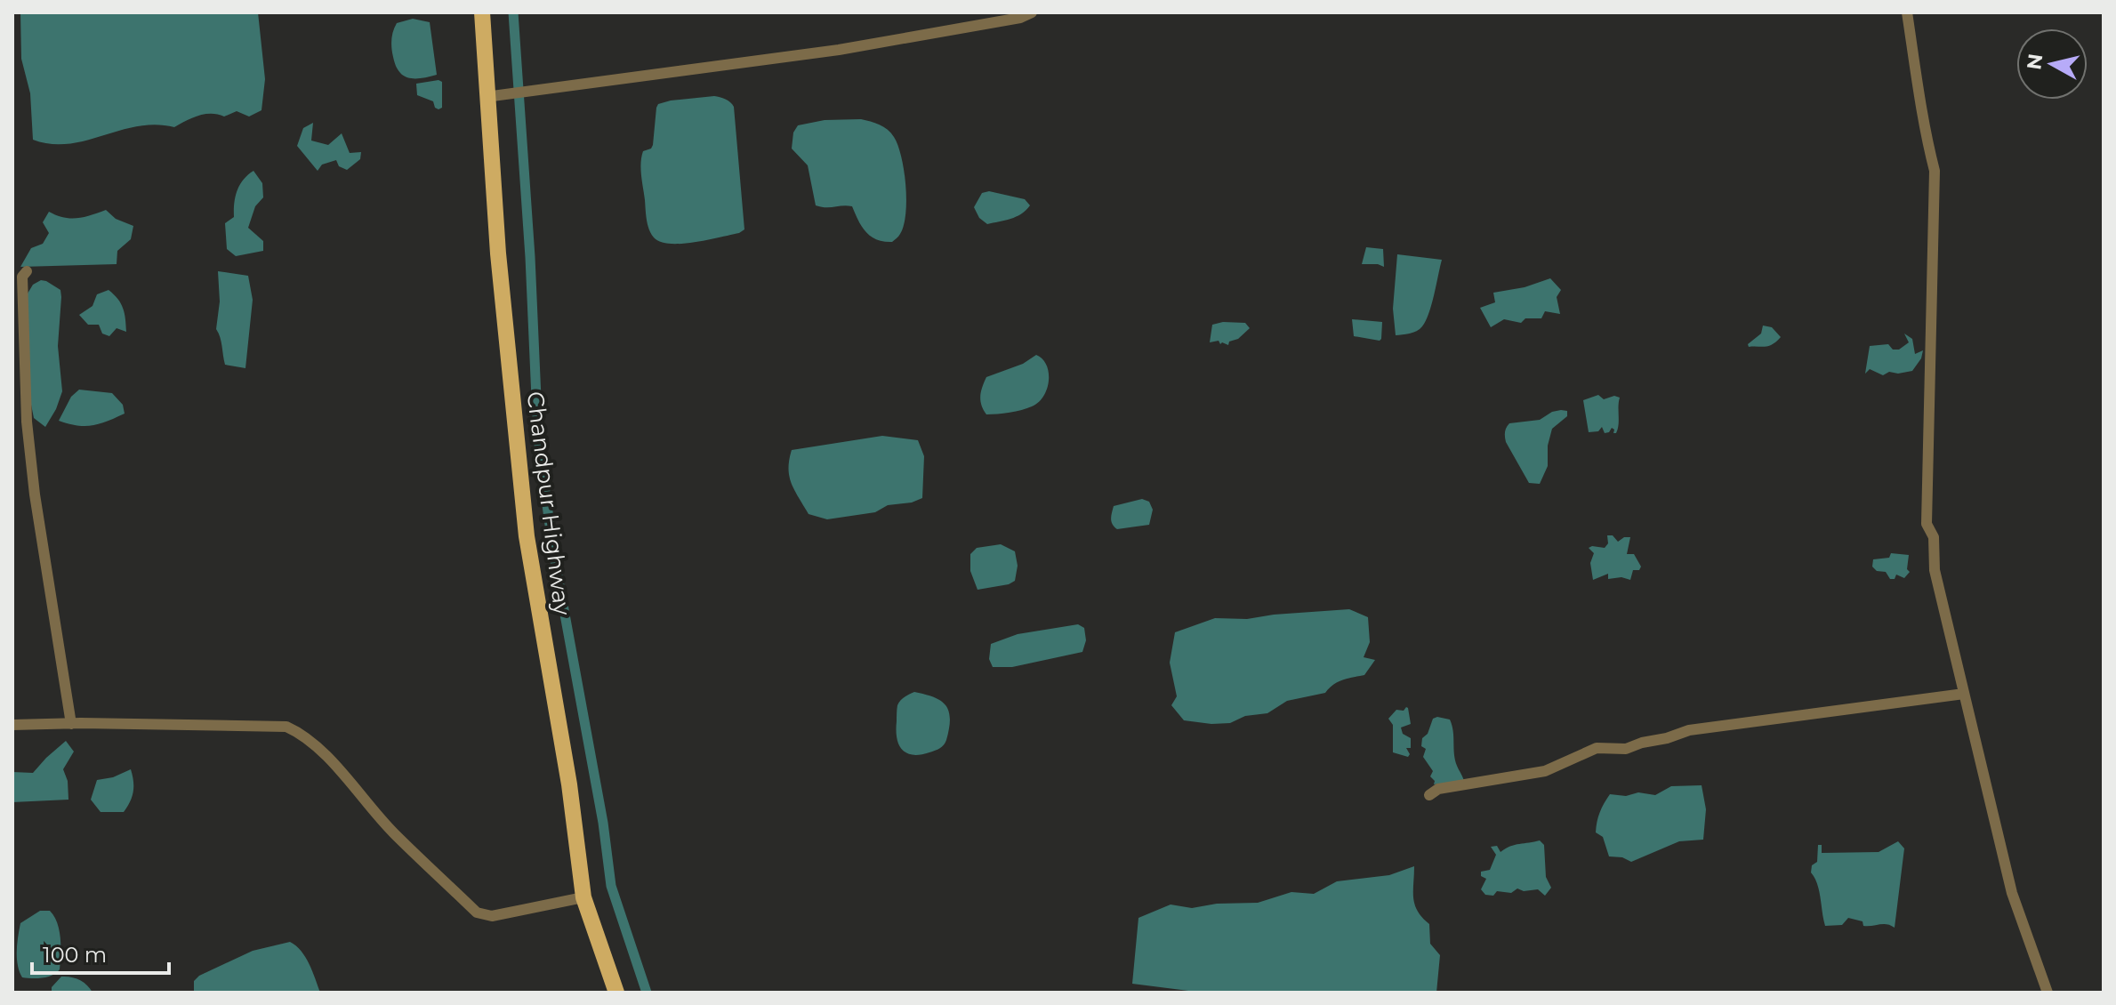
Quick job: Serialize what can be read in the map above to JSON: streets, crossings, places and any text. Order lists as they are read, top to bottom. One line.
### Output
{"streets":{"main road":["Chandpur Highway"]},"scale_bar":"100 m","north":"left"}
